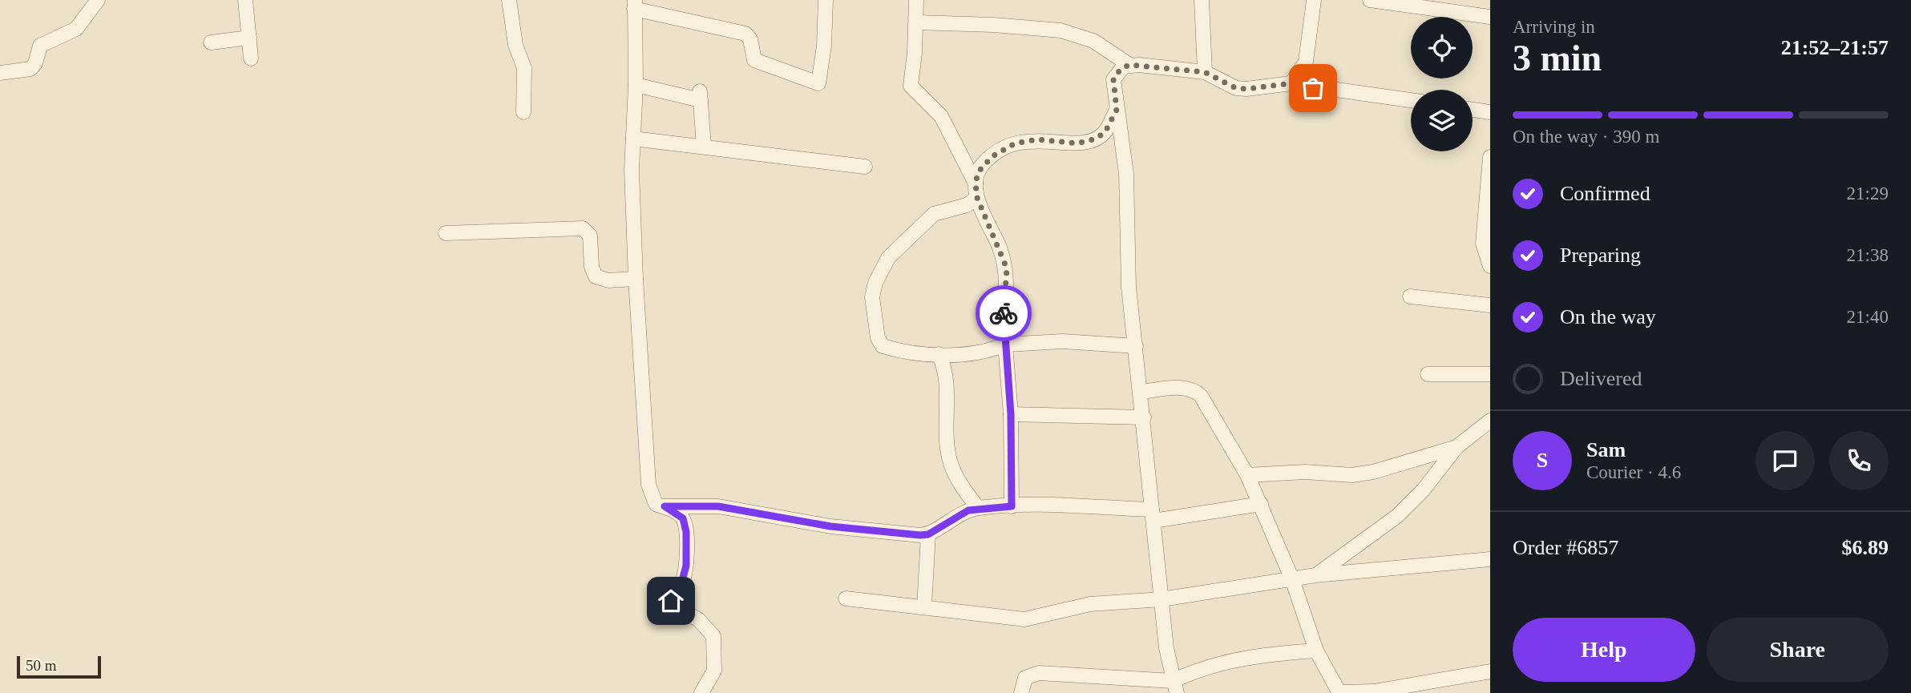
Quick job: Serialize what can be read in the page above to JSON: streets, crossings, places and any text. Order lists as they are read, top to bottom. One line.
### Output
{"scale_bar":"50 m","page":{"heading":["3 min","Arriving in","21:52–21:57"],"panel":["Sam","Courier · 4.6","Order #6857","$6.89"],"bar":"On the way · 390 m","list":[["Confirmed","21:29"],["Preparing","21:38"],["On the way","21:40"],"Delivered"],"round":"S","buttons":["Help","Share"],"scale":"50 m"}}
